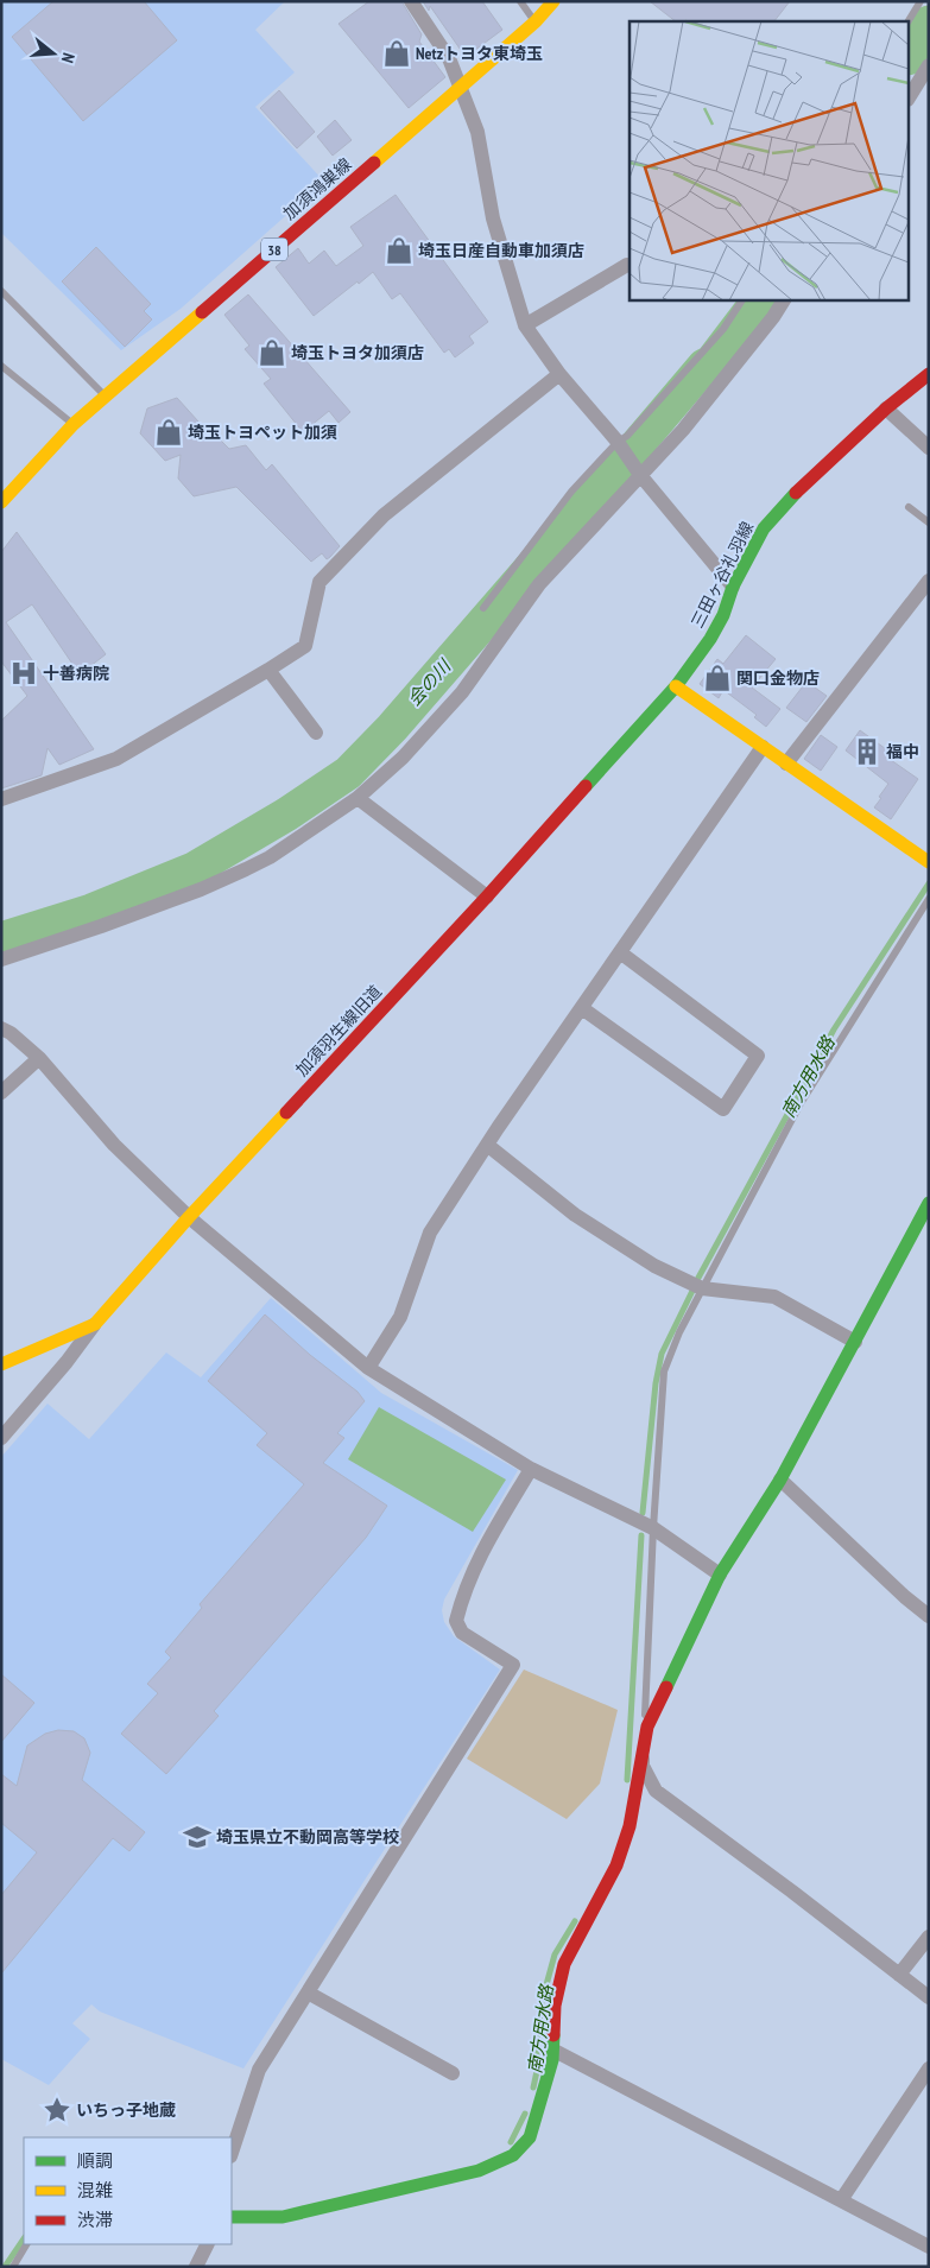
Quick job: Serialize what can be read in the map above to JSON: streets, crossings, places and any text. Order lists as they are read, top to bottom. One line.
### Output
{"streets":{"street":["加須鴻巣線","38","三田ヶ谷礼羽線","加須羽生線旧道"]},"crossings":[["三田ヶ谷礼羽線","加須羽生線旧道"]],"water":["会の川","南方用水路"],"places":{"shop":["Netzトヨタ東埼玉","埼玉日産自動車加須店","埼玉トヨタ加須店","埼玉トヨペット加須","関口金物店"],"hospital":["十善病院"],"building":["福中"],"school or university":["埼玉県立不動岡高等学校"],"place":["いちっ子地蔵"]},"legend":["順調","混雑","渋滞"],"north":"right"}
